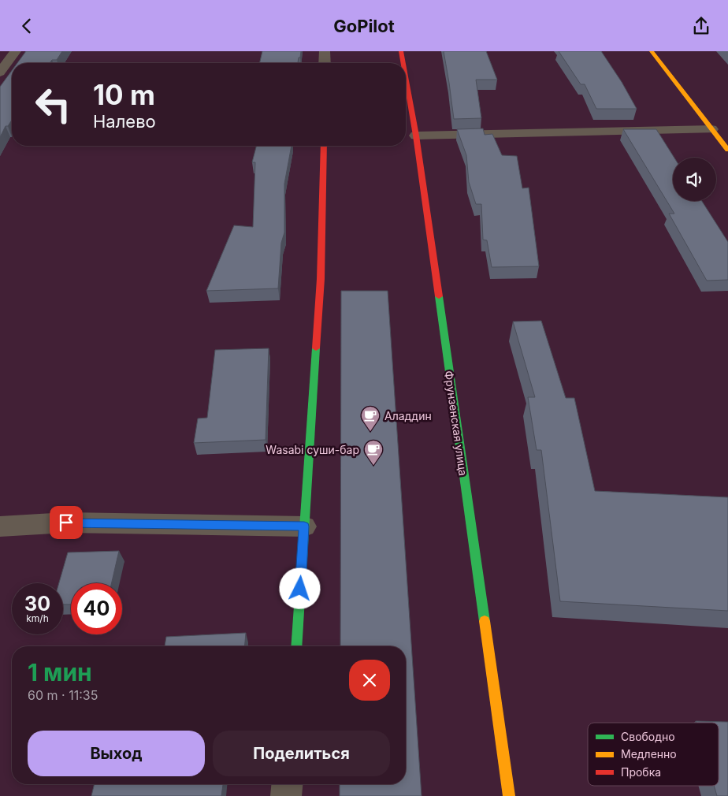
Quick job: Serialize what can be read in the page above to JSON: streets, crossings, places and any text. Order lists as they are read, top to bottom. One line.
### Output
{"streets":{"street":["Фрунзенская улица"]},"places":{"cafe":["Аладдин","Wasabi суши-бар"]},"legend":["Свободно","Медленно","Пробка"],"page":{"header":"GoPilot","turn":["10 m","Налево"],"speed":"30 km/h","limit":"40","heading":["1 мин","60 m · 11:35"],"buttons":["Выход","Поделиться"]}}
